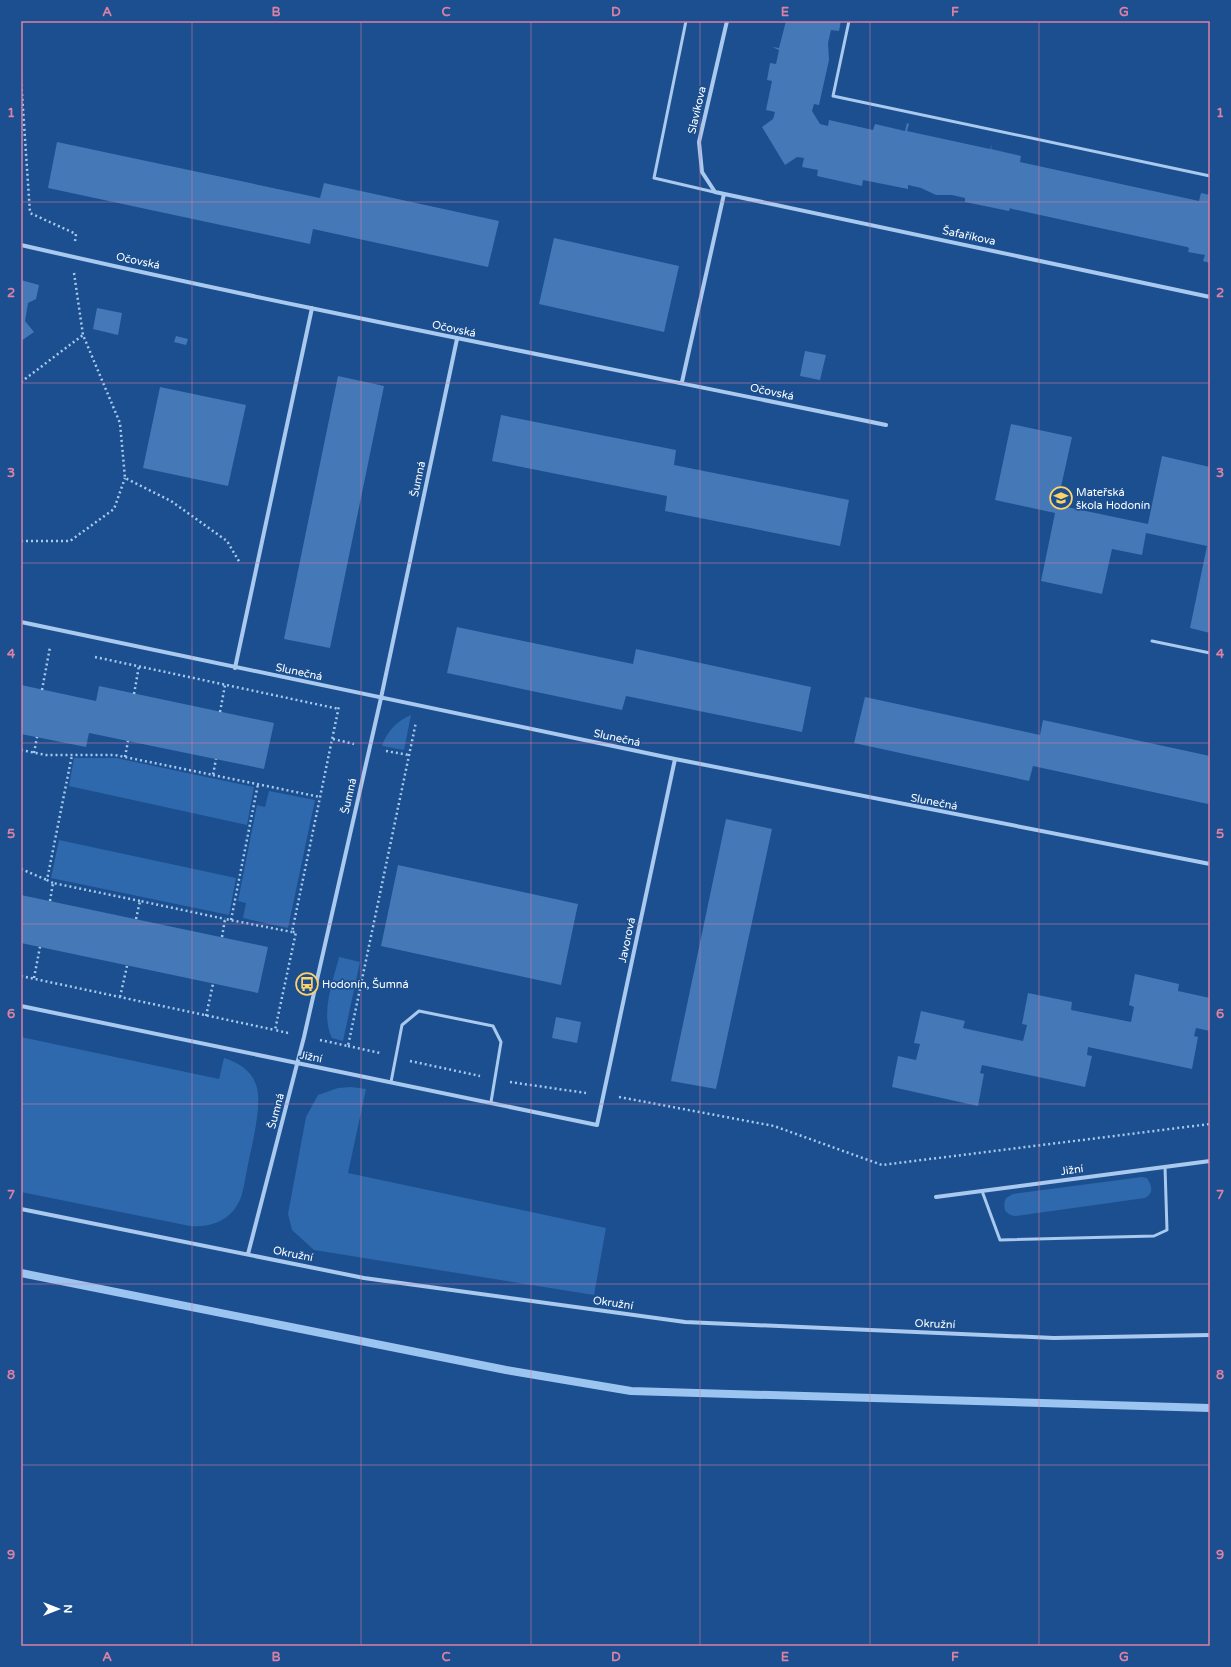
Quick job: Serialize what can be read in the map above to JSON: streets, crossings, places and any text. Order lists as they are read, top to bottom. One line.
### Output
{"streets":{"street":["Slavíkova","Šafaříkova","Očovská","Šumná","Slunečná","Javorová","Jižní","Okružní"]},"crossings":[["Očovská","Šumná"],["Šumná","Slunečná"],["Šumná","Jižní"],["Šumná","Okružní"],["Slunečná","Javorová"],["Javorová","Jižní"]],"places":{"school or university":["Mateřská škola Hodonín"],"bus stop":["Hodonín, Šumná"]},"north":"right","grid":{"columns":["A","B","C","D","E","F","G"],"rows":["1","2","3","4","5","6","7","8","9"]}}
